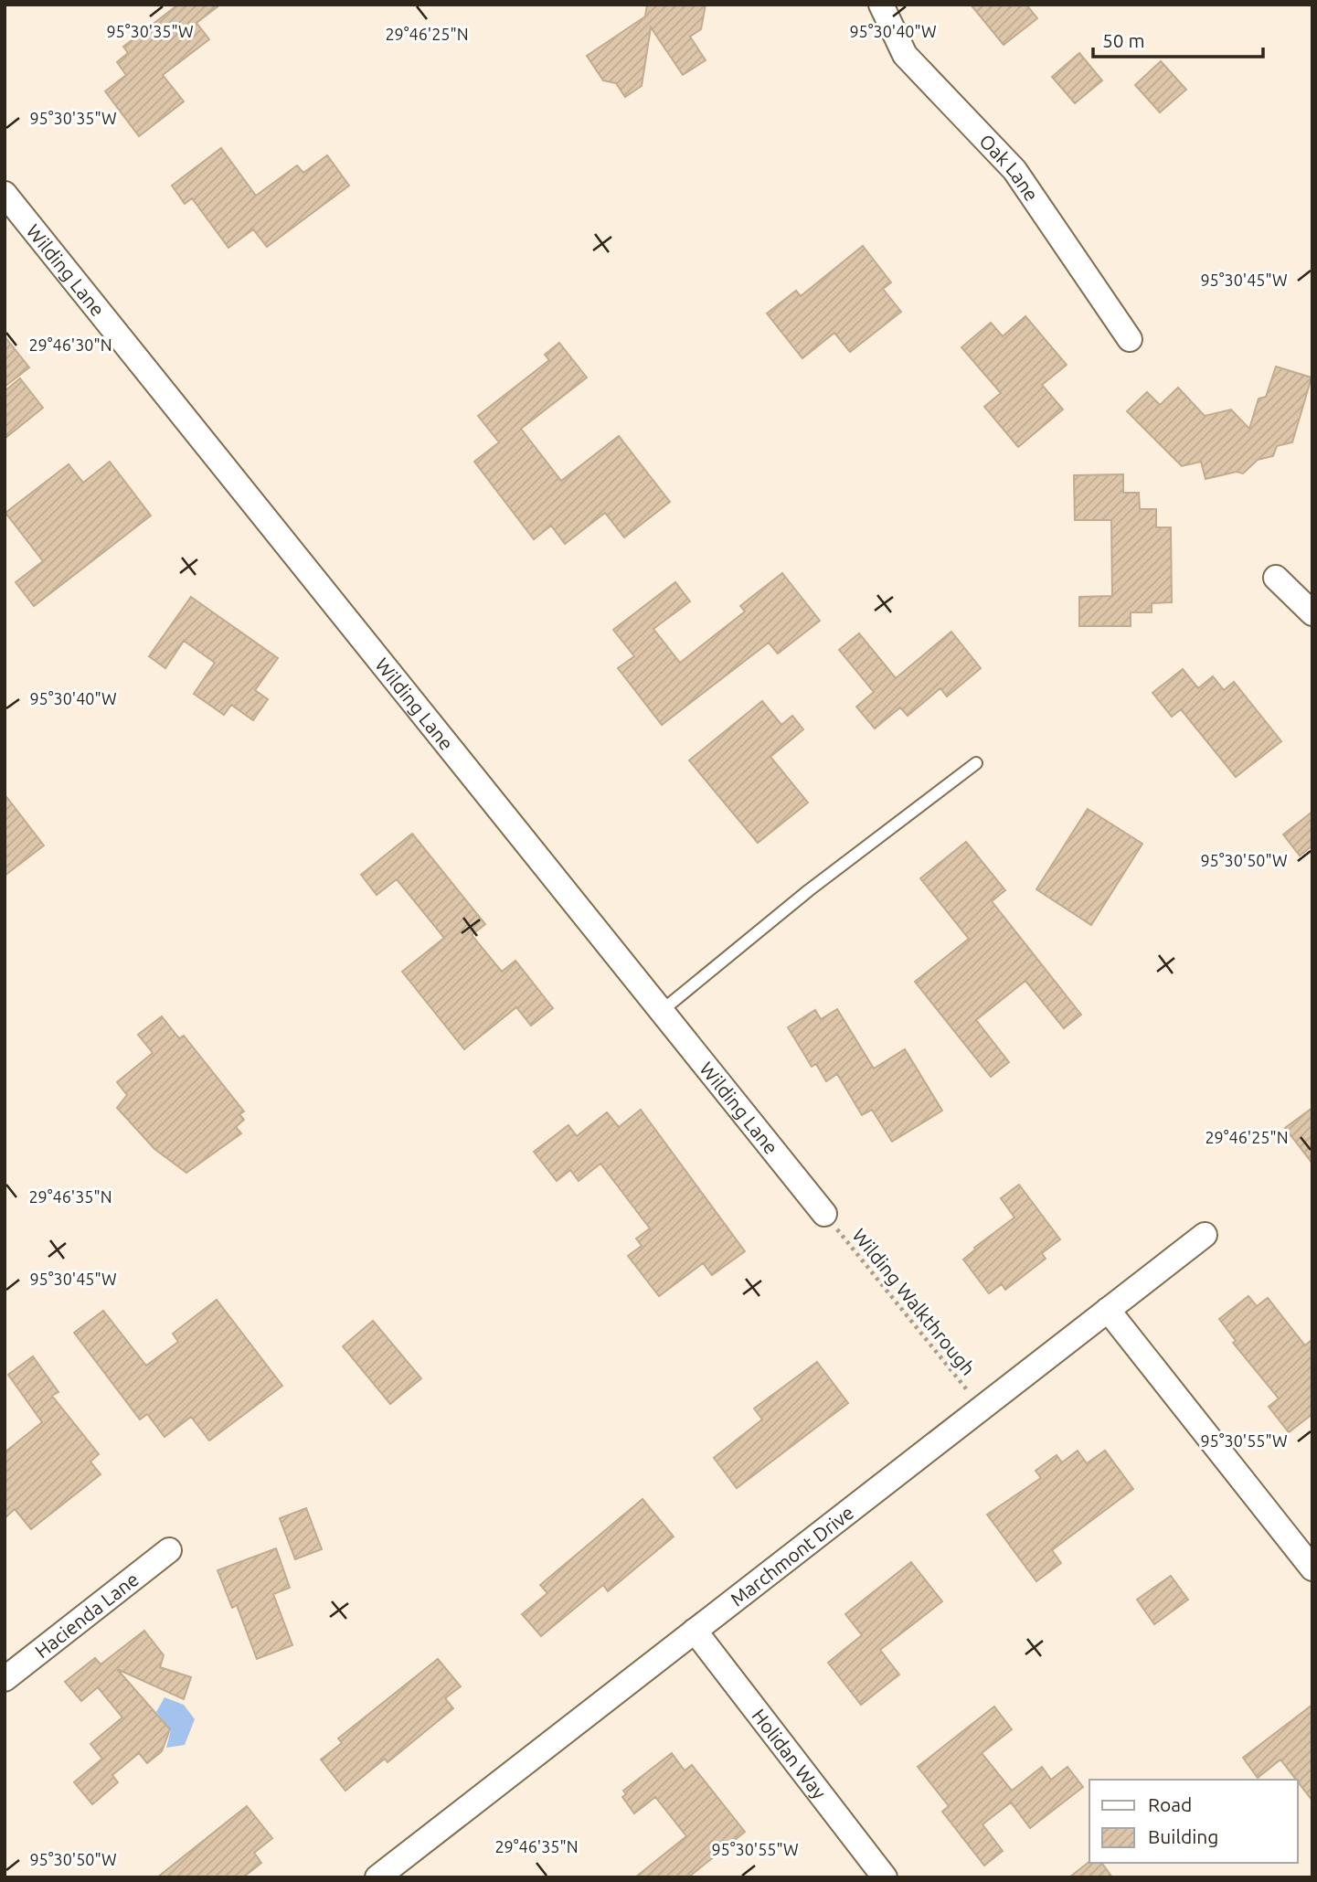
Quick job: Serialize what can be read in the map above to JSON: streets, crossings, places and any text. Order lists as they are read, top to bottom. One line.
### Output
{"streets":{"street":["Oak Lane","Wilding Lane","Marchmont Drive","Hacienda Lane","Holidan Way"],"path":["Wilding Walkthrough"]},"crossings":[["Wilding Lane","Wilding Walkthrough"],["Wilding Walkthrough","Marchmont Drive"],["Marchmont Drive","Holidan Way"]],"legend":["Road","Building"],"scale_bar":"50 m","coordinates":["95°30'35\"W","95°30'40\"W","29°46'25\"N","95°30'45\"W","29°46'30\"N","95°30'50\"W","29°46'35\"N","95°30'55\"W"]}
